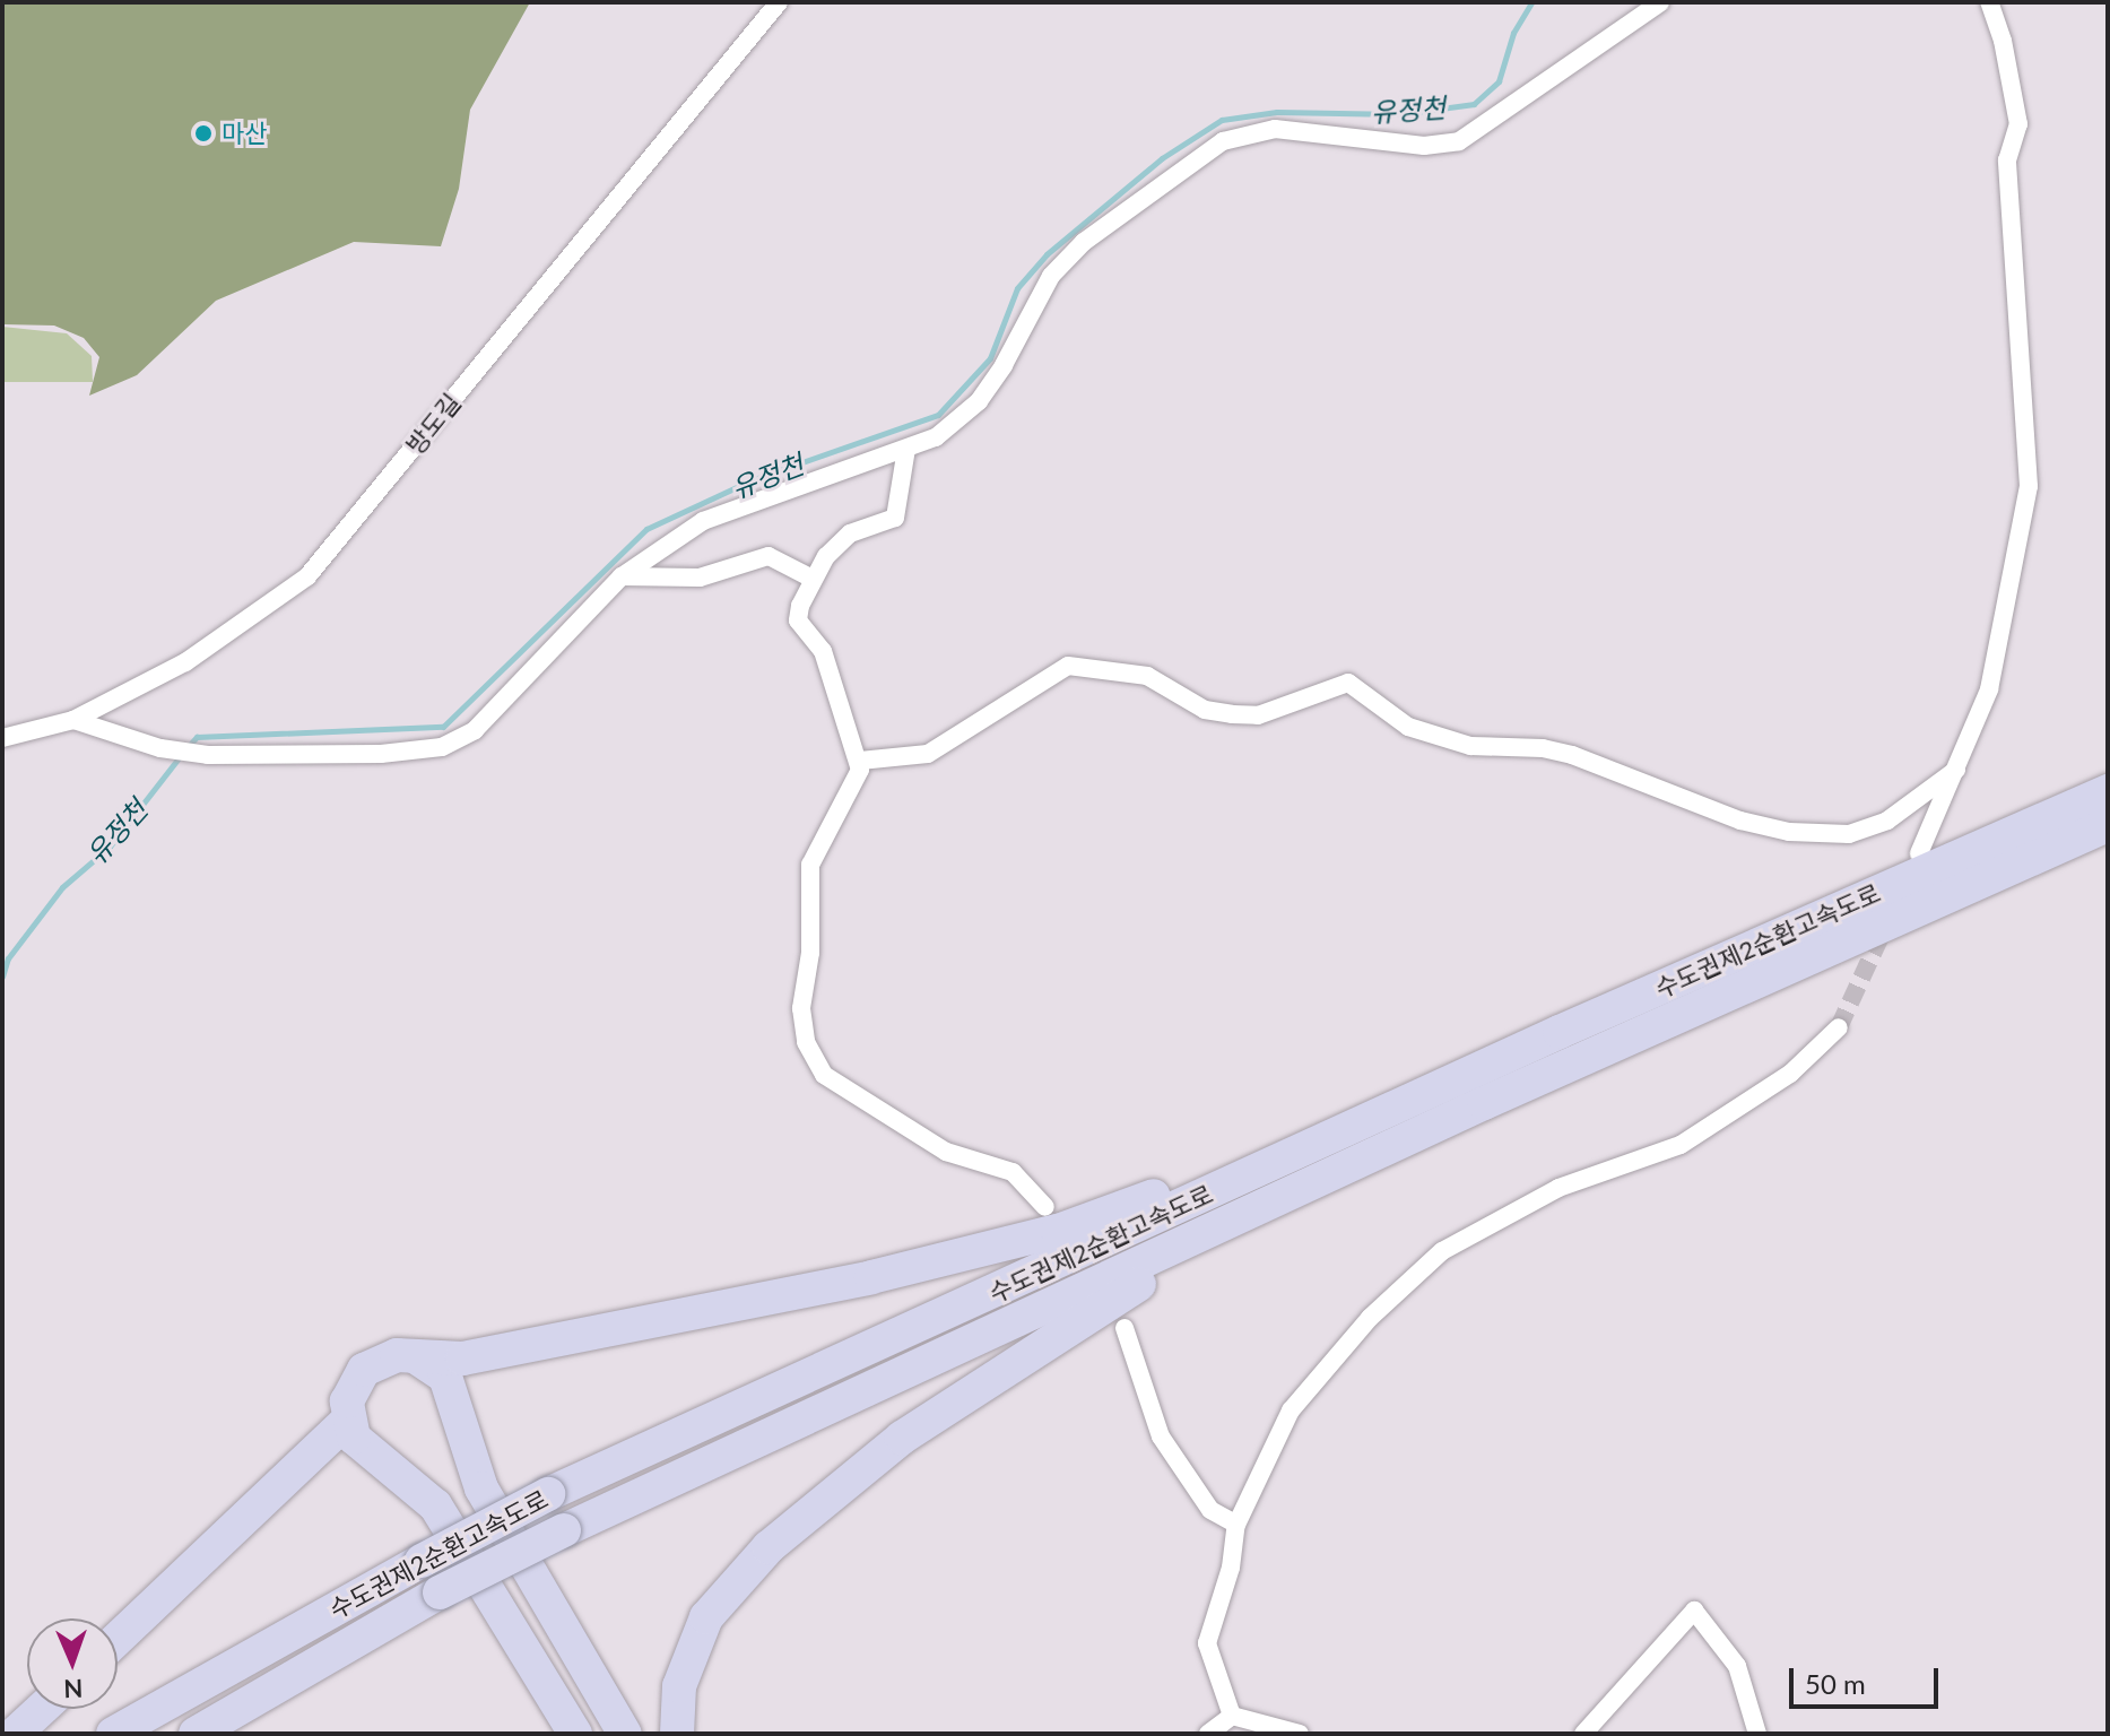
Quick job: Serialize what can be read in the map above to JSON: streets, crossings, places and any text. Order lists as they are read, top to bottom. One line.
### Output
{"streets":{"highway":["수도권제2순환고속도로"],"street":["방도길"]},"water":["유정천"],"places":["마산"],"scale_bar":"50 m","north":"bottom"}
